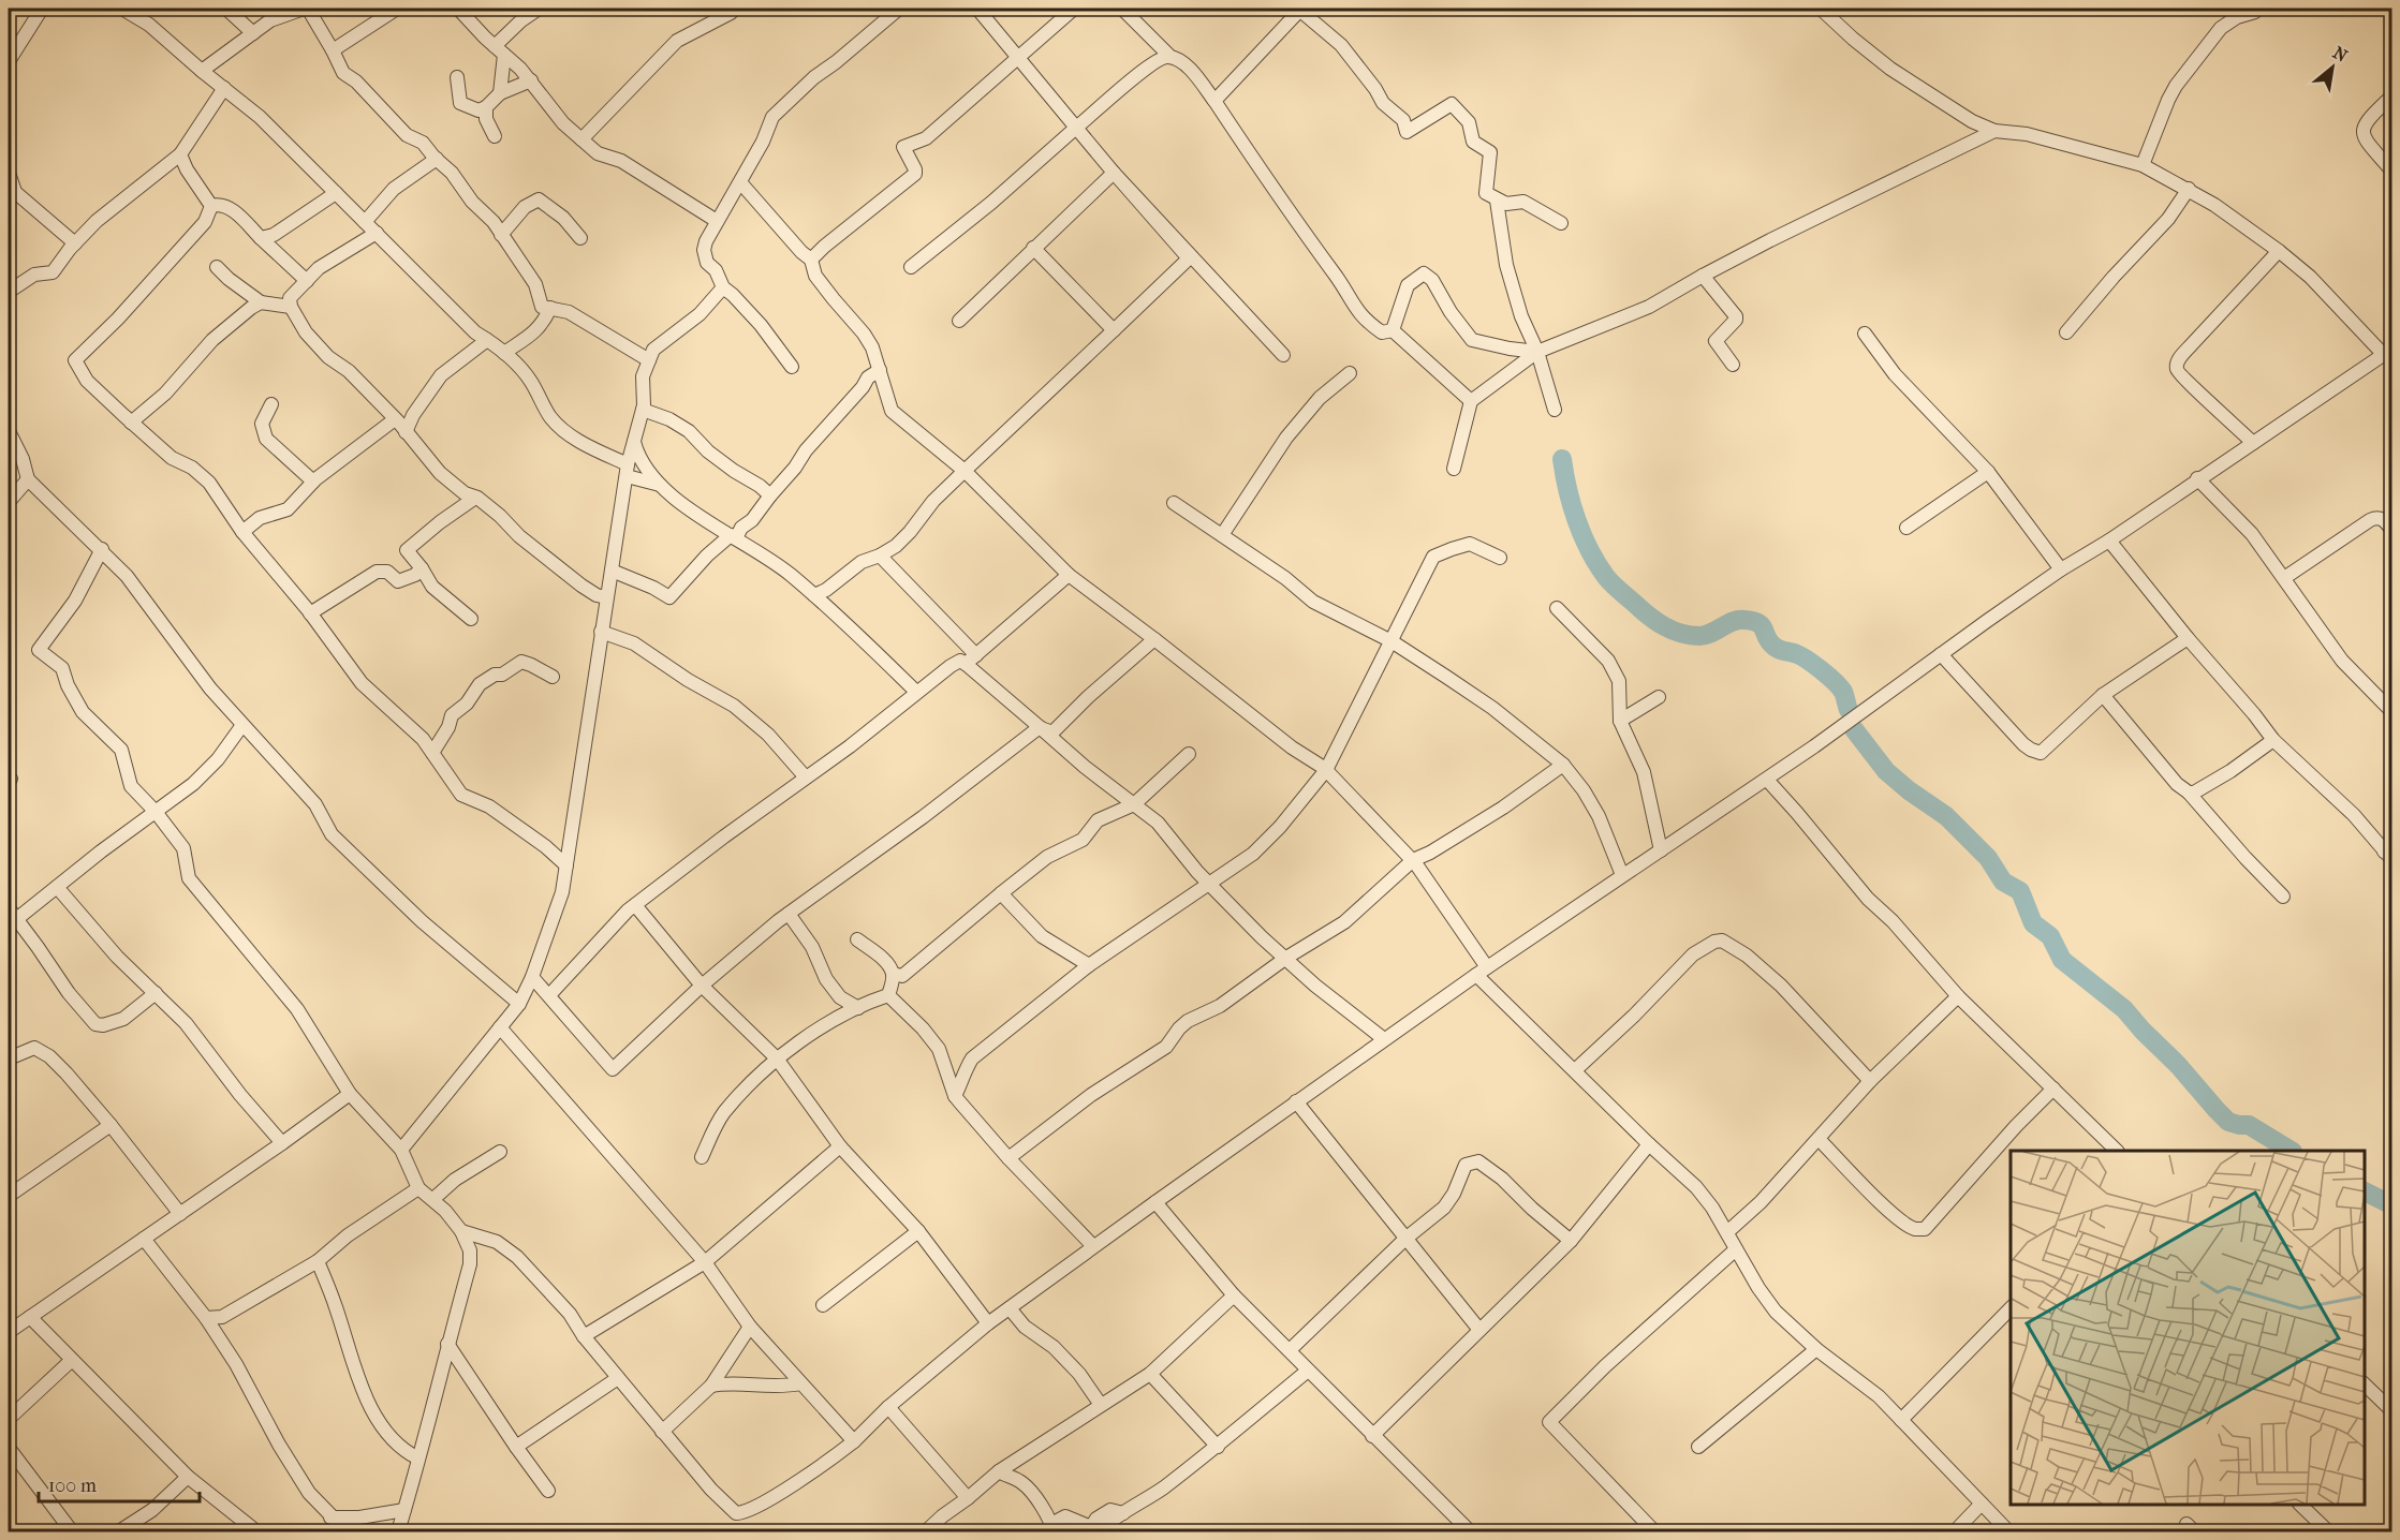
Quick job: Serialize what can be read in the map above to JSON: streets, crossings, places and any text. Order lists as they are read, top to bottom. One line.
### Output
{"scale_bar":"100 m","north":"top right"}
